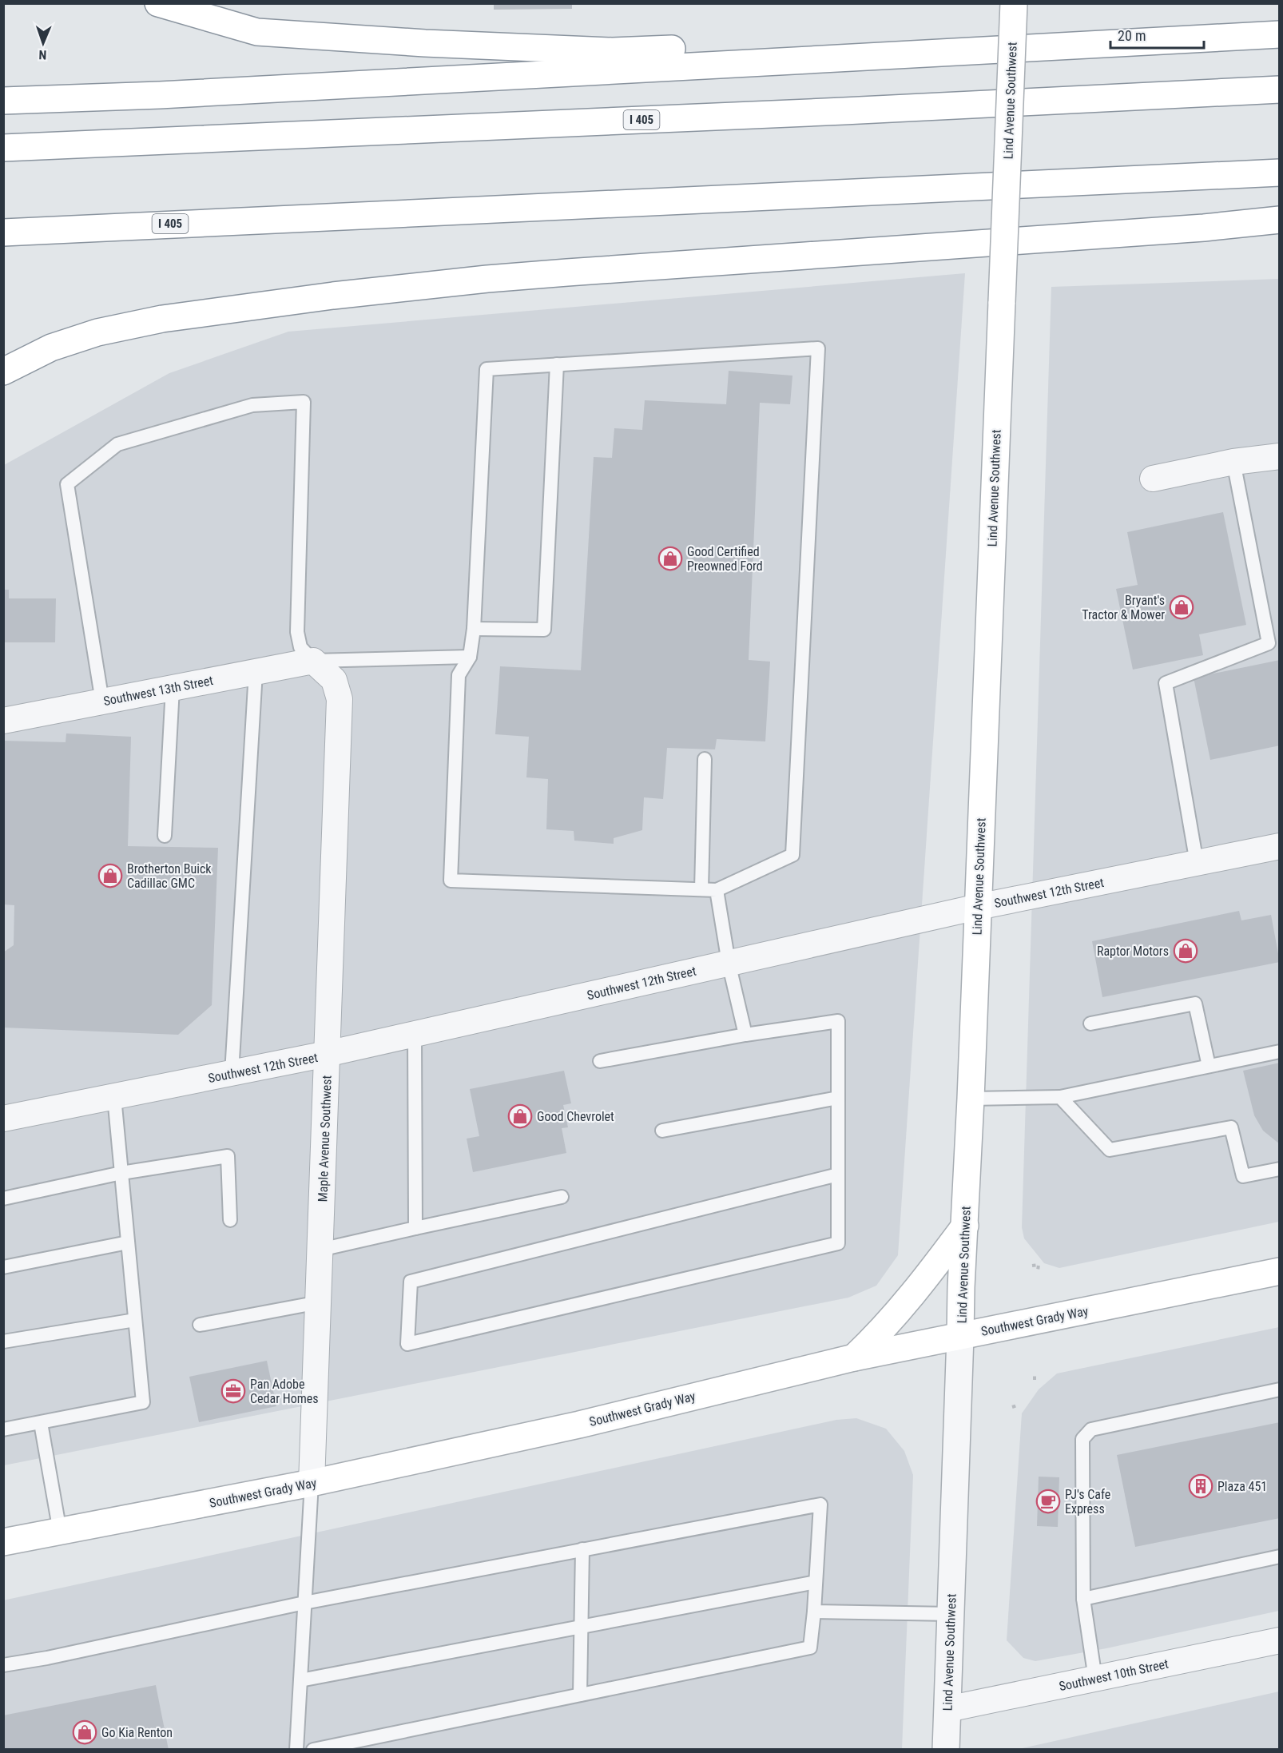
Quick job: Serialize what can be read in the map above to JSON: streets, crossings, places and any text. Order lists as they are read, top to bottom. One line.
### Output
{"streets":{"main road":["Lind Avenue Southwest","I 405","Southwest Grady Way"],"street":["Southwest 13th Street","Southwest 12th Street","Maple Avenue Southwest","Southwest 10th Street"]},"crossings":[["Lind Avenue Southwest","Southwest 12th Street"],["Lind Avenue Southwest","Southwest Grady Way"],["Lind Avenue Southwest","Southwest 10th Street"],["Southwest 13th Street","Maple Avenue Southwest"],["Southwest 12th Street","Maple Avenue Southwest"],["Maple Avenue Southwest","Southwest Grady Way"]],"places":{"shop":["Good Certified Preowned Ford","Bryant's Tractor & Mower","Brotherton Buick Cadillac GMC","Raptor Motors","Good Chevrolet","Go Kia Renton"],"office":["Pan Adobe Cedar Homes"],"building":["Plaza 451"],"cafe":["PJ's Cafe Express"]},"scale_bar":"20 m","north":"bottom"}
